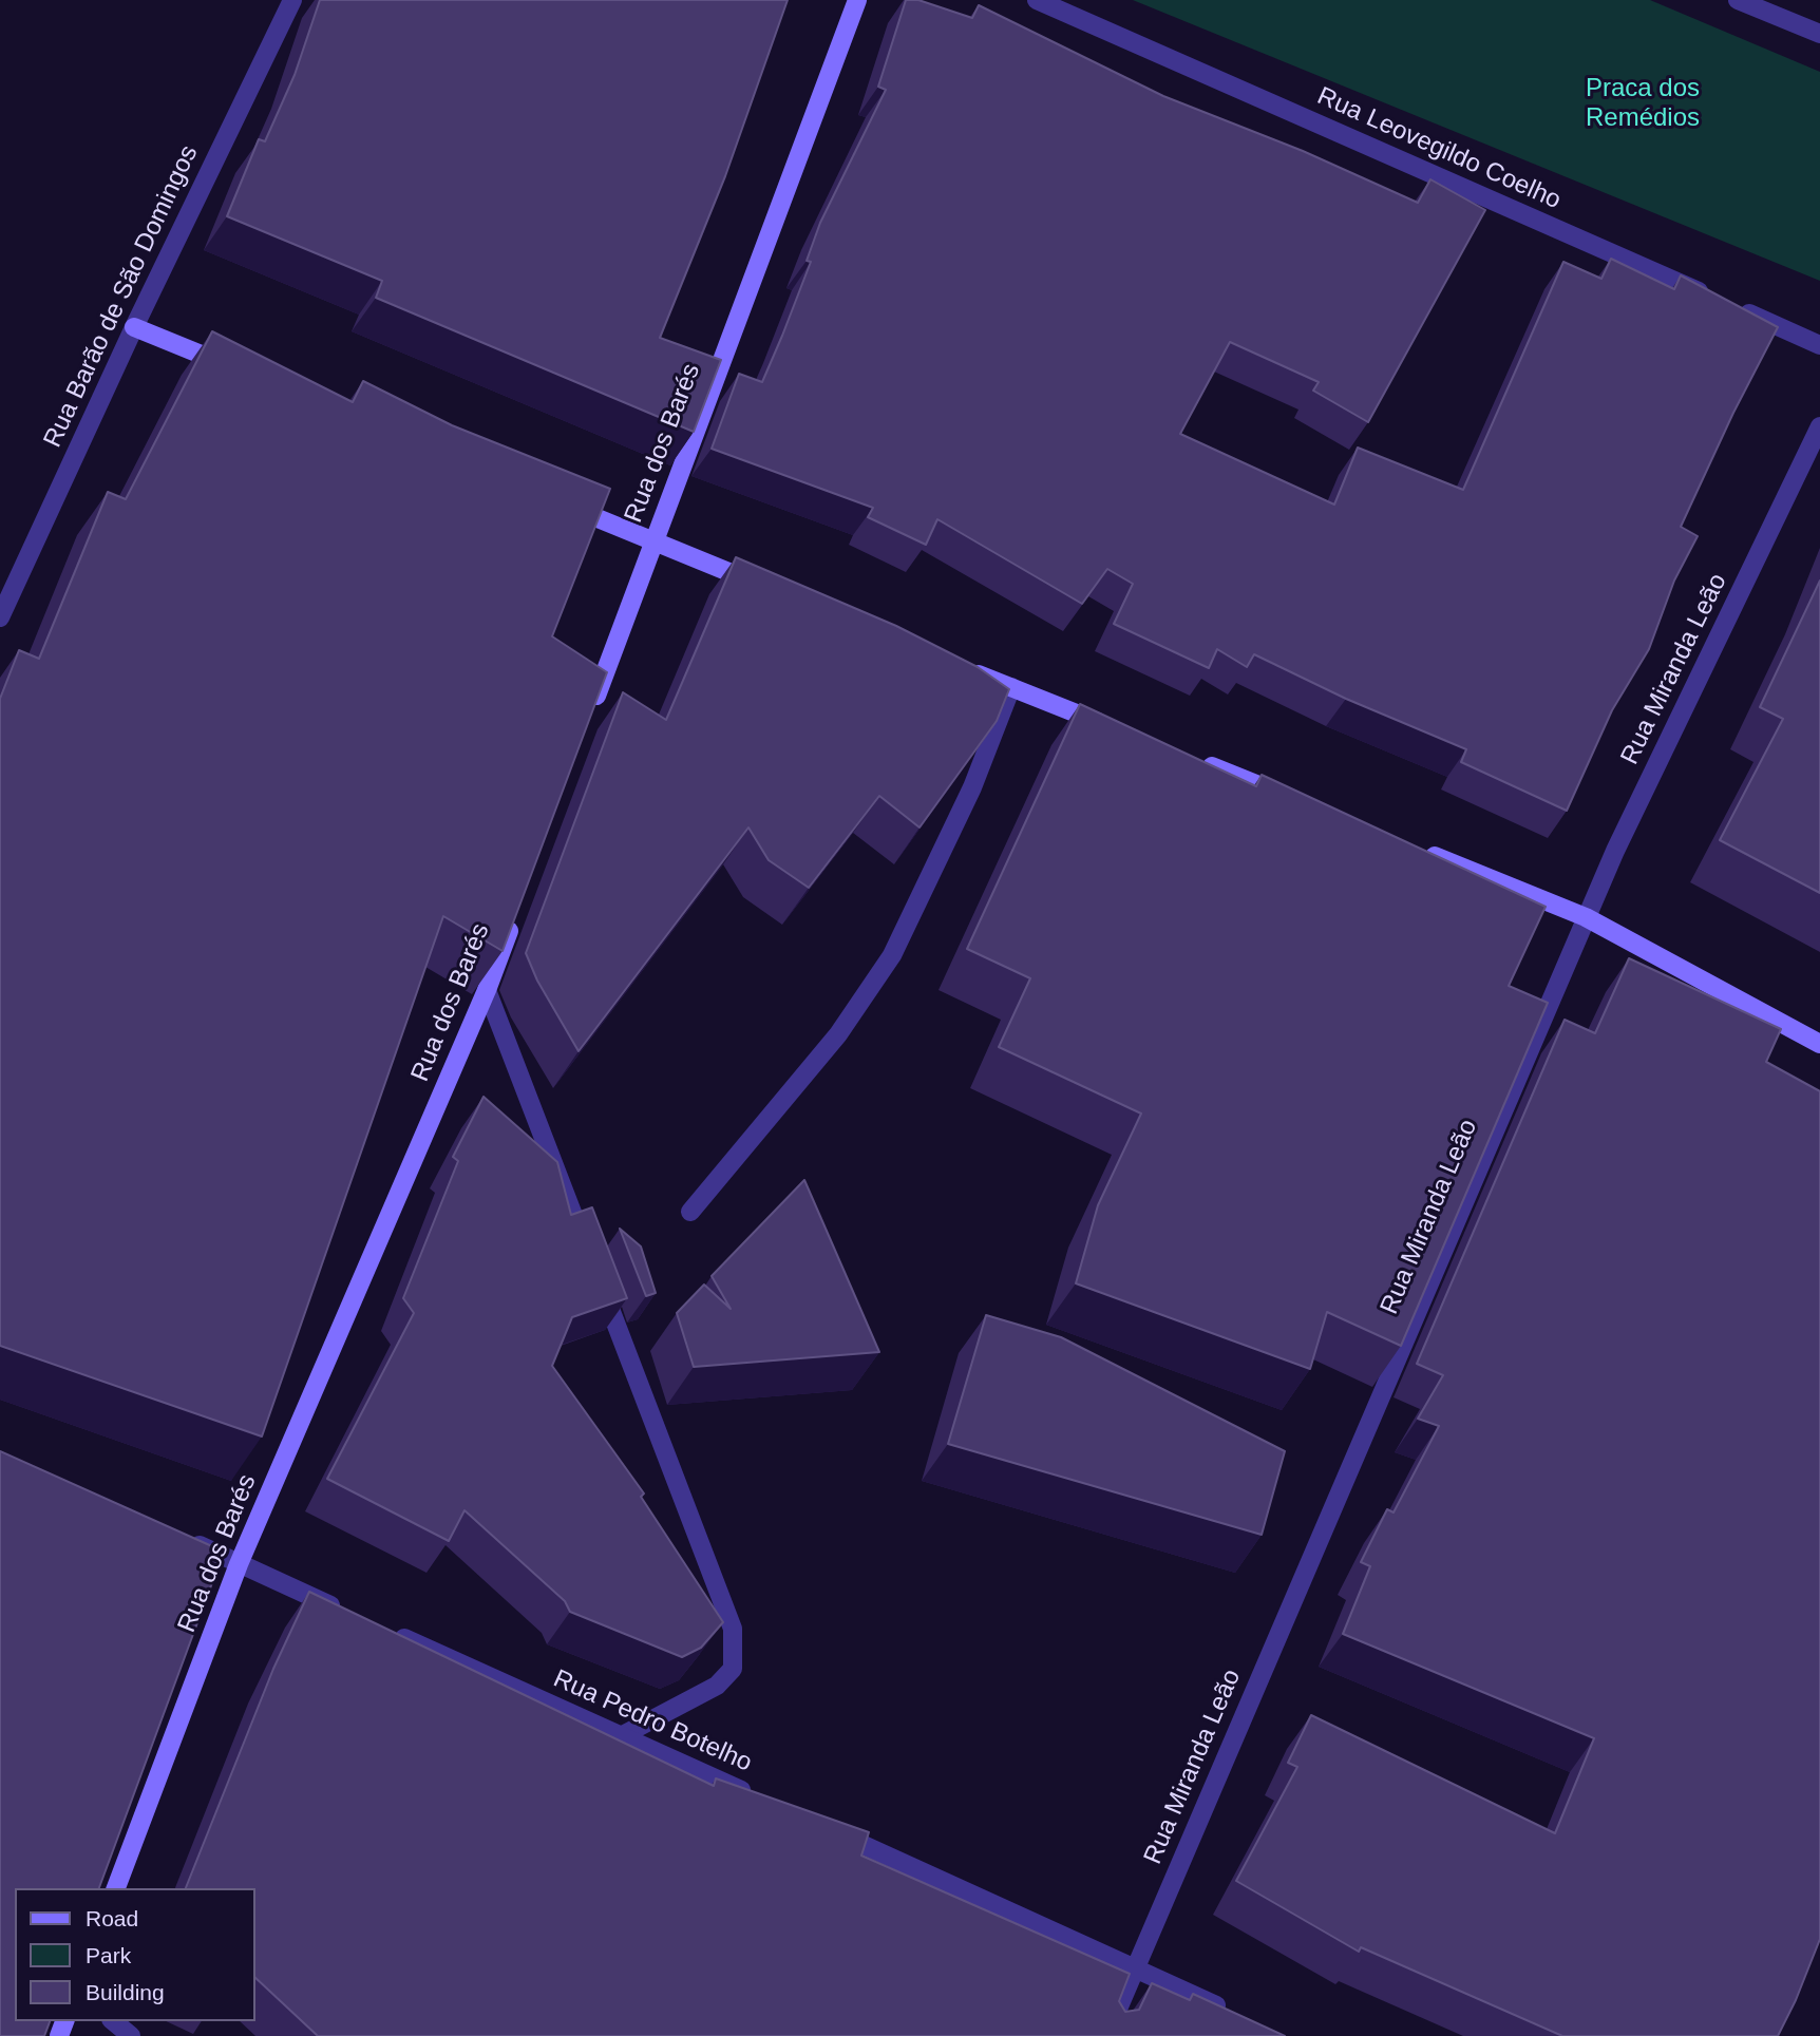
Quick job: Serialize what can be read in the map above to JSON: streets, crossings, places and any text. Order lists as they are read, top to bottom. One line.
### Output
{"streets":{"street":["Rua Leovegildo Coelho","Rua Barão de São Domingos","Rua dos Barés","Rua Miranda Leão","Rua Pedro Botelho"]},"parks":["Praca dos Remédios"],"legend":["Road","Park","Building"]}
